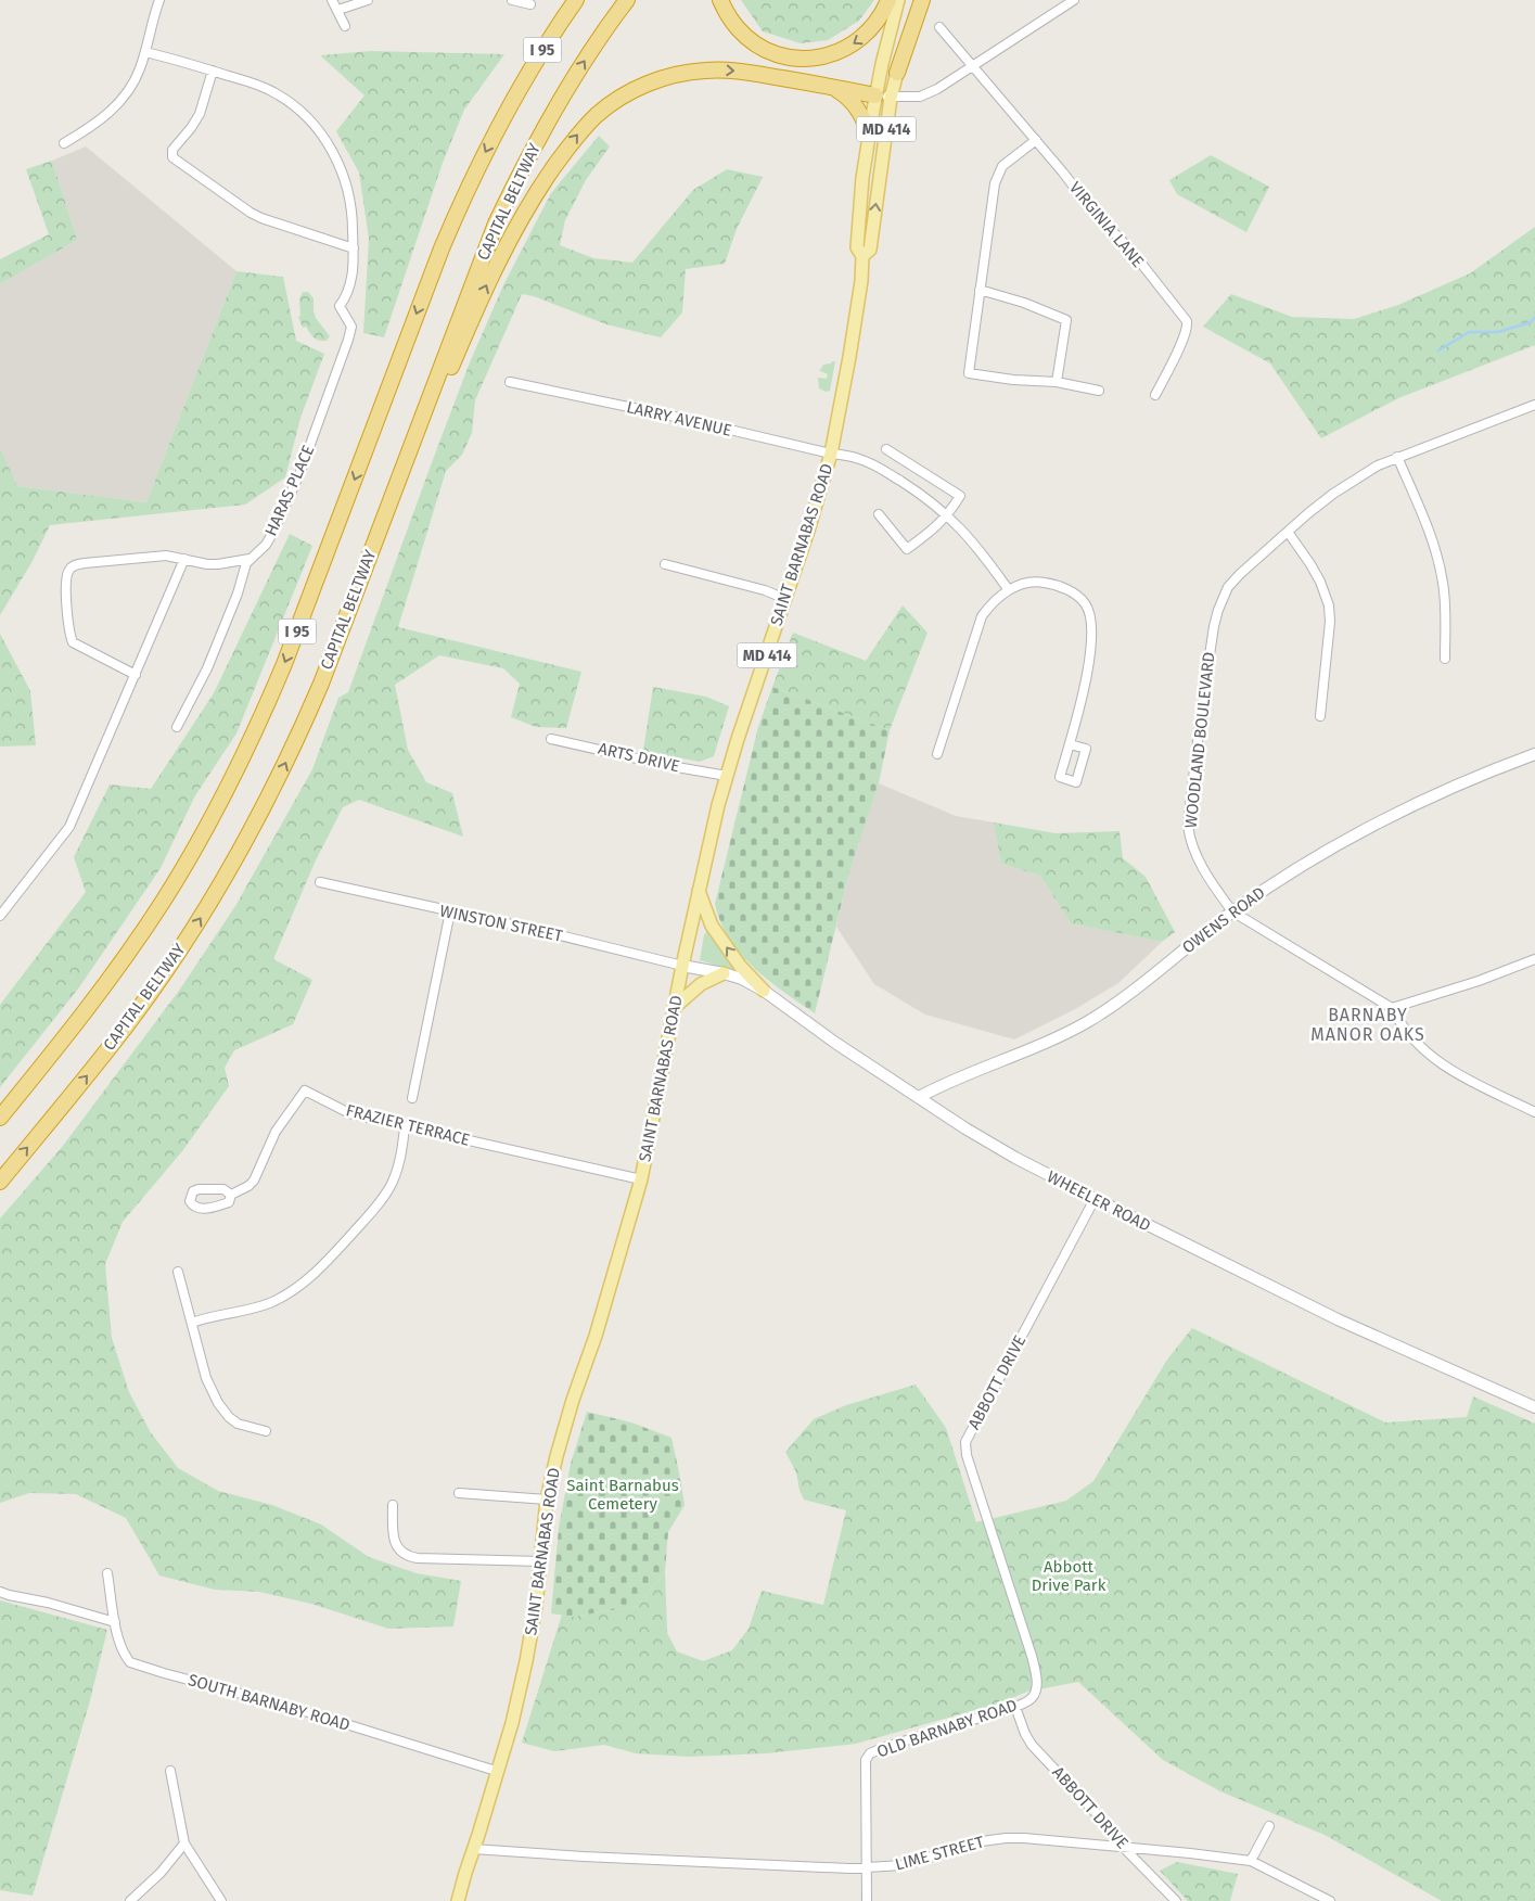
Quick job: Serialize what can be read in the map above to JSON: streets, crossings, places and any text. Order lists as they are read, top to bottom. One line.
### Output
{"streets":{"highway":["I 95","CAPITAL BELTWAY"],"main road":["MD 414","SAINT BARNABAS ROAD","OWENS ROAD","WHEELER ROAD"],"street":["VIRGINIA LANE","LARRY AVENUE","HARAS PLACE","WOODLAND BOULEVARD","ARTS DRIVE","WINSTON STREET","FRAZIER TERRACE","ABBOTT DRIVE","SOUTH BARNABY ROAD","OLD BARNABY ROAD","LIME STREET"]},"crossings":[["LARRY AVENUE","SAINT BARNABAS ROAD"],["SAINT BARNABAS ROAD","ARTS DRIVE"],["SAINT BARNABAS ROAD","WINSTON STREET"],["SAINT BARNABAS ROAD","FRAZIER TERRACE"],["SAINT BARNABAS ROAD","WHEELER ROAD"],["SAINT BARNABAS ROAD","SOUTH BARNABY ROAD"],["SAINT BARNABAS ROAD","LIME STREET"],["WOODLAND BOULEVARD","OWENS ROAD"],["OWENS ROAD","WHEELER ROAD"],["WINSTON STREET","WHEELER ROAD"],["WHEELER ROAD","ABBOTT DRIVE"],["ABBOTT DRIVE","OLD BARNABY ROAD"],["ABBOTT DRIVE","LIME STREET"],["OLD BARNABY ROAD","LIME STREET"]],"districts":["BARNABY MANOR OAKS"],"parks":["Saint Barnabus Cemetery","Abbott Drive Park"]}
